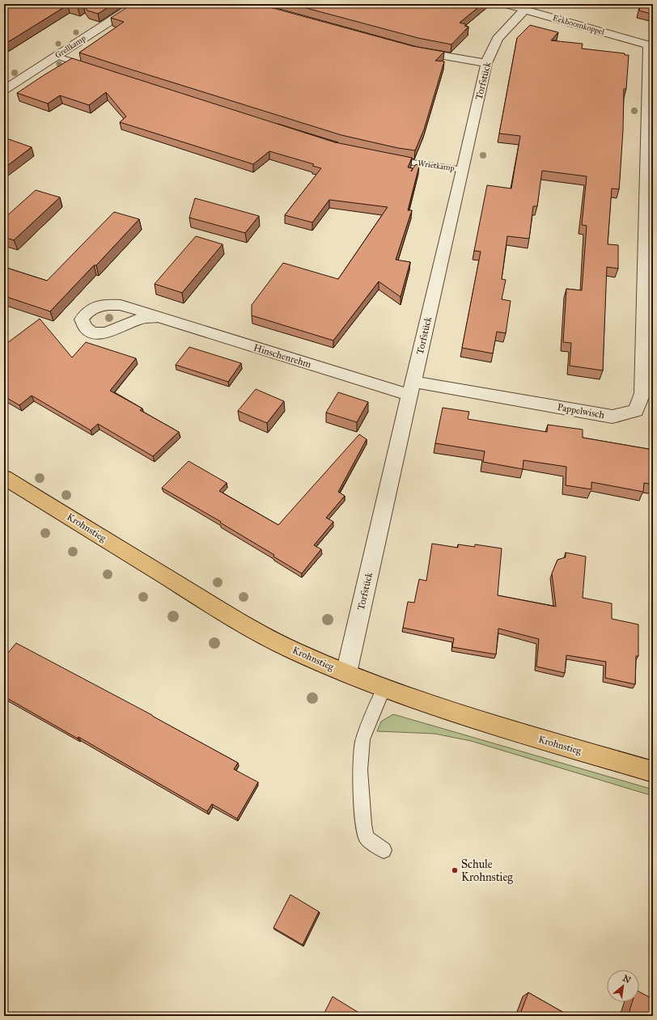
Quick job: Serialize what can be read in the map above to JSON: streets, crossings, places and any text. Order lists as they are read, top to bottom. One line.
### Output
{"streets":{"main road":["Krohnstieg"],"street":["Eekboomkoppel","Grellkamp","Torfstück","Hinschenrehm","Pappelwisch"],"lane":["Wrietkamp"]},"crossings":[["Eekboomkoppel","Torfstück"],["Eekboomkoppel","Pappelwisch"],["Torfstück","Wrietkamp"],["Torfstück","Hinschenrehm"],["Torfstück","Pappelwisch"],["Torfstück","Krohnstieg"],["Hinschenrehm","Pappelwisch"]],"places":["Schule Krohnstieg"],"north":"top right"}
